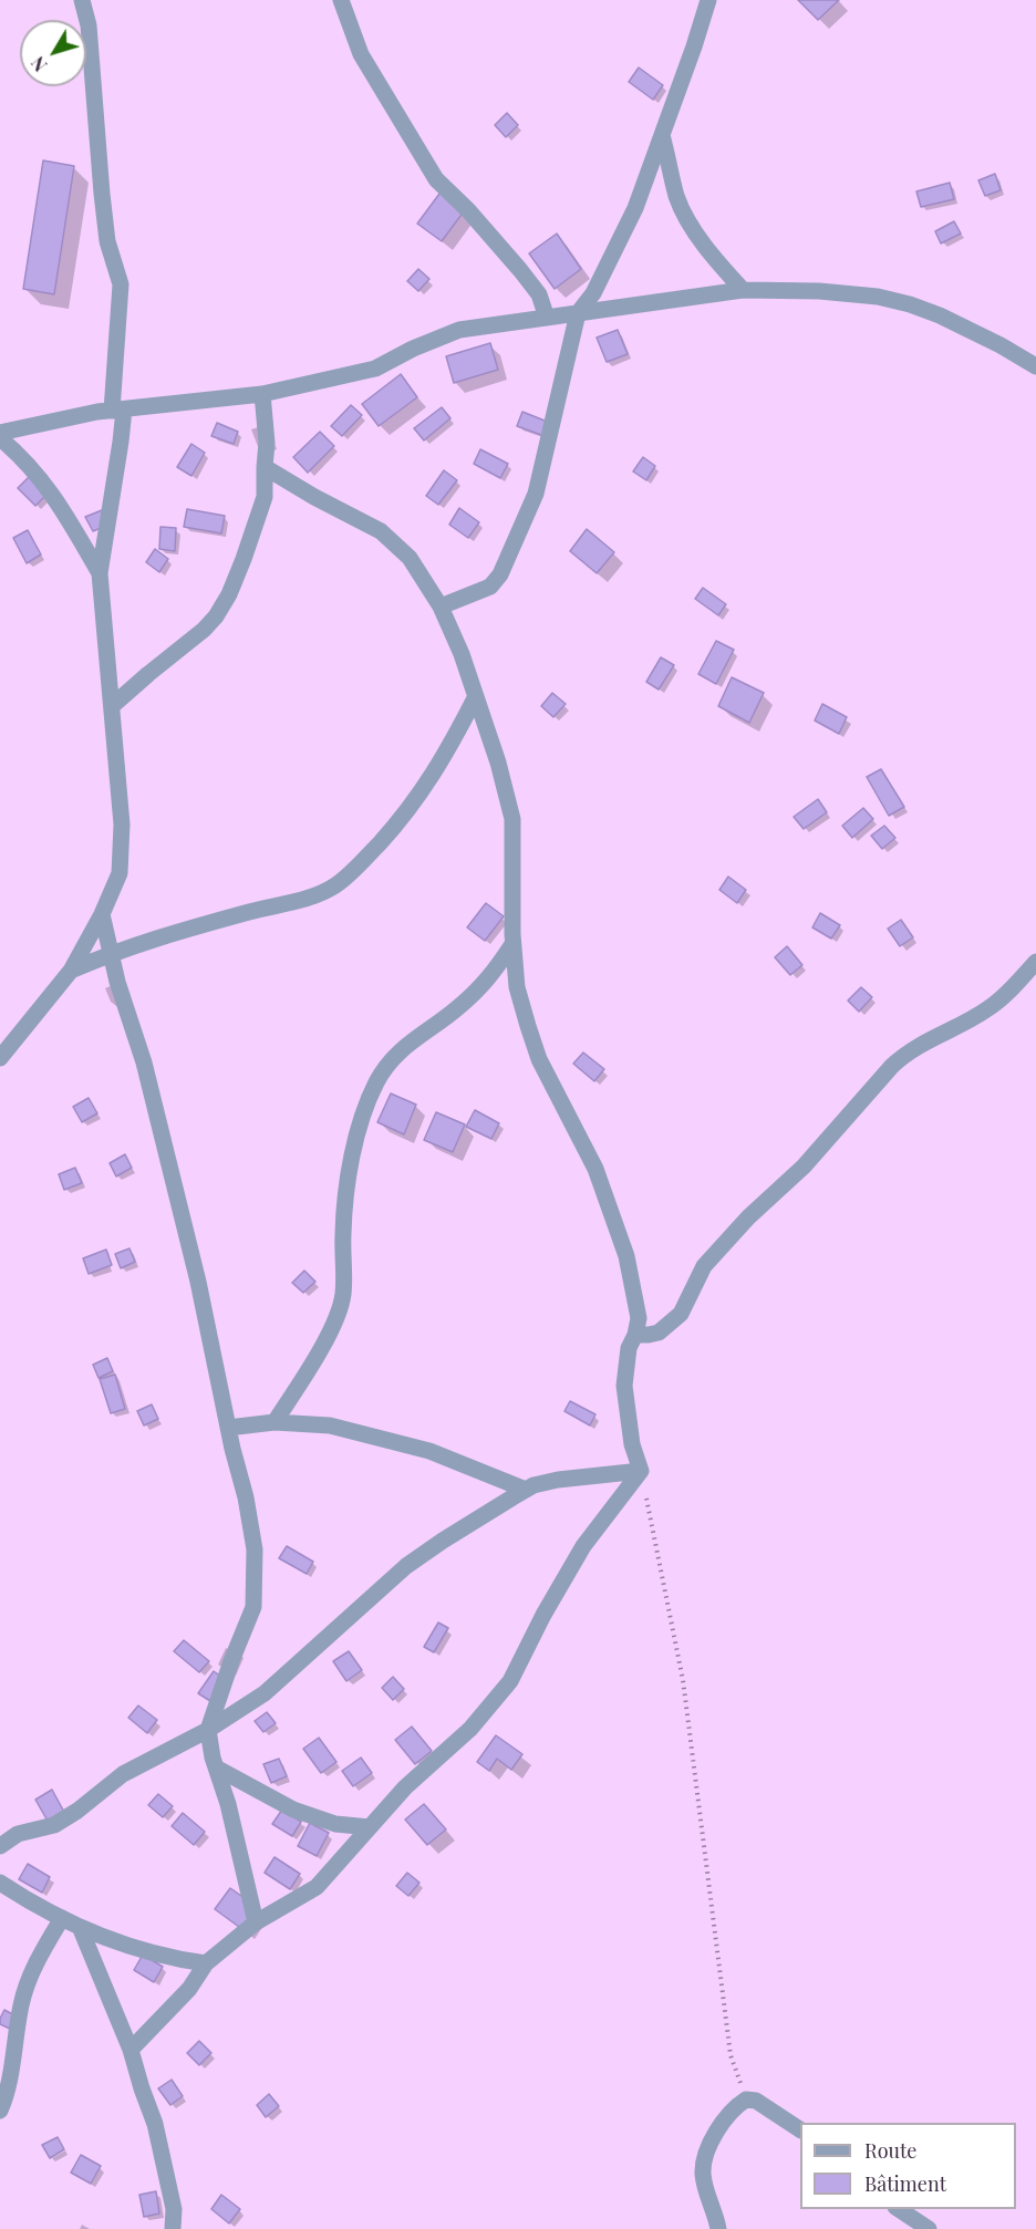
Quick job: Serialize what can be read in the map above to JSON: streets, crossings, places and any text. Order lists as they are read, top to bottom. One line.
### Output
{"legend":["Route","Bâtiment"],"north":"bottom left"}
